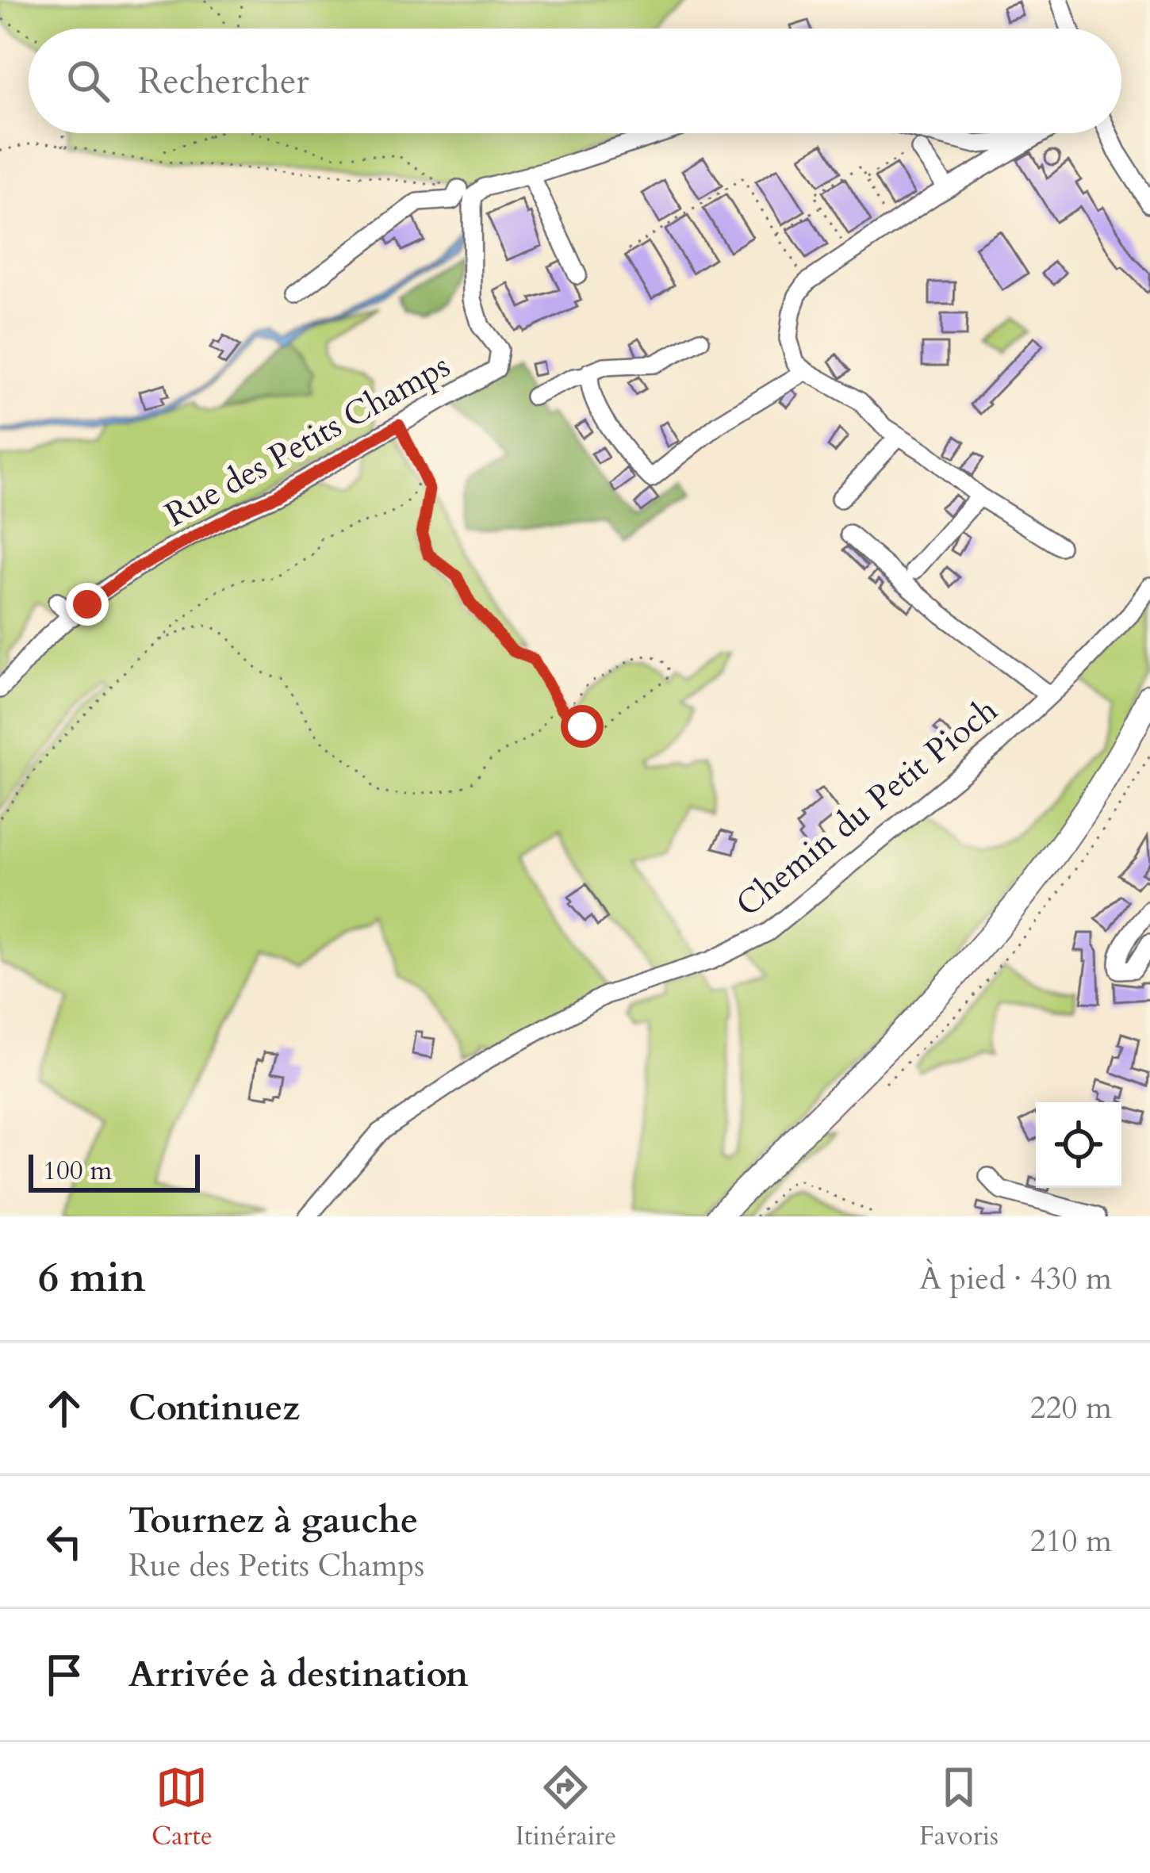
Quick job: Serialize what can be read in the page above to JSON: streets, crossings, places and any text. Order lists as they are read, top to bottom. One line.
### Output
{"streets":{"street":["Rue des Petits Champs","Chemin du Petit Pioch"]},"scale_bar":"100 m","page":{"search":"Rechercher","scale":"100 m","heading":["6 min","À pied · 430 m"],"list":[["Continuez","220 m"],["Tournez à gauche","Rue des Petits Champs","210 m"],"Arrivée à destination"],"nav":["Carte","Itinéraire","Favoris"]}}
